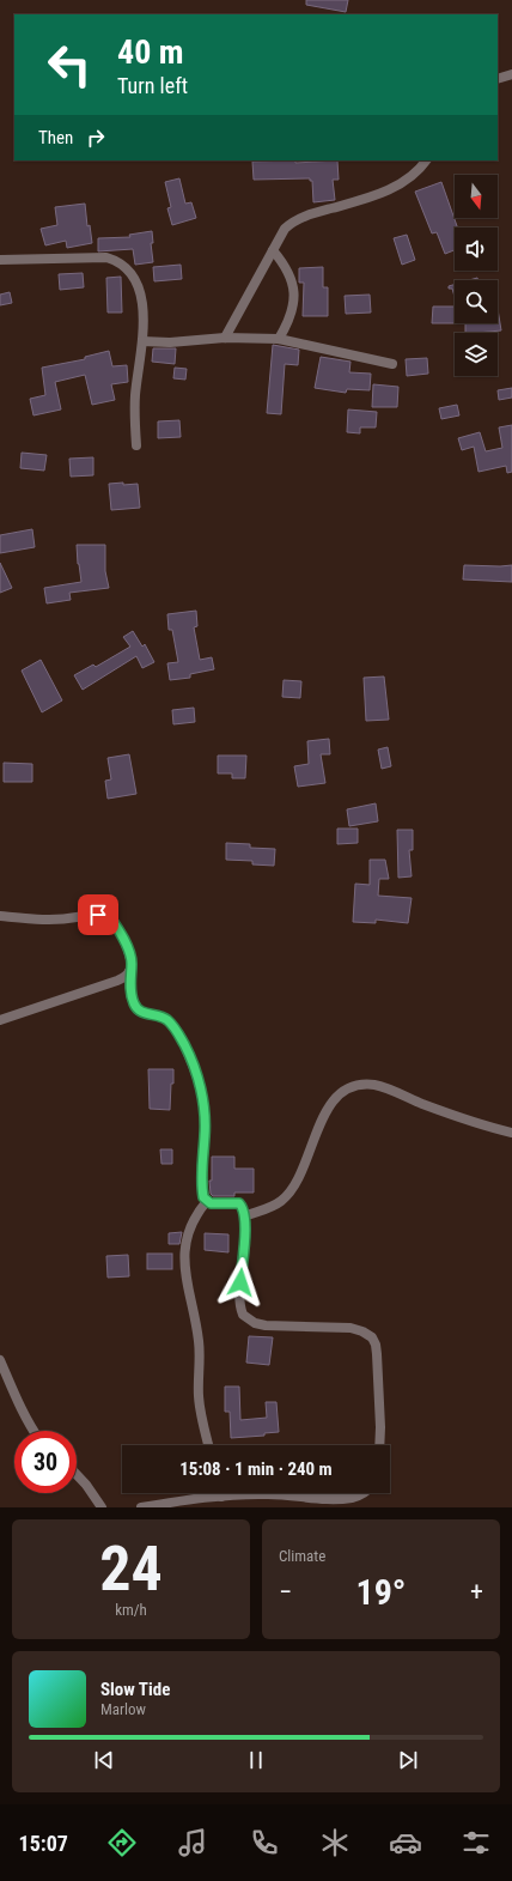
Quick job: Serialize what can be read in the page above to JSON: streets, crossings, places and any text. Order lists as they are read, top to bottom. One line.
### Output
{"north":"bottom","page":{"turn":["40 m","Turn left"],"then":"Then","limit":"30","trip":"15:08 · 1 min · 240 m","tile":[["24","km/h"],"Climate"],"heat":["−","19°","+"],"song":["Slow Tide","Marlow"],"tabs":"15:07"}}
